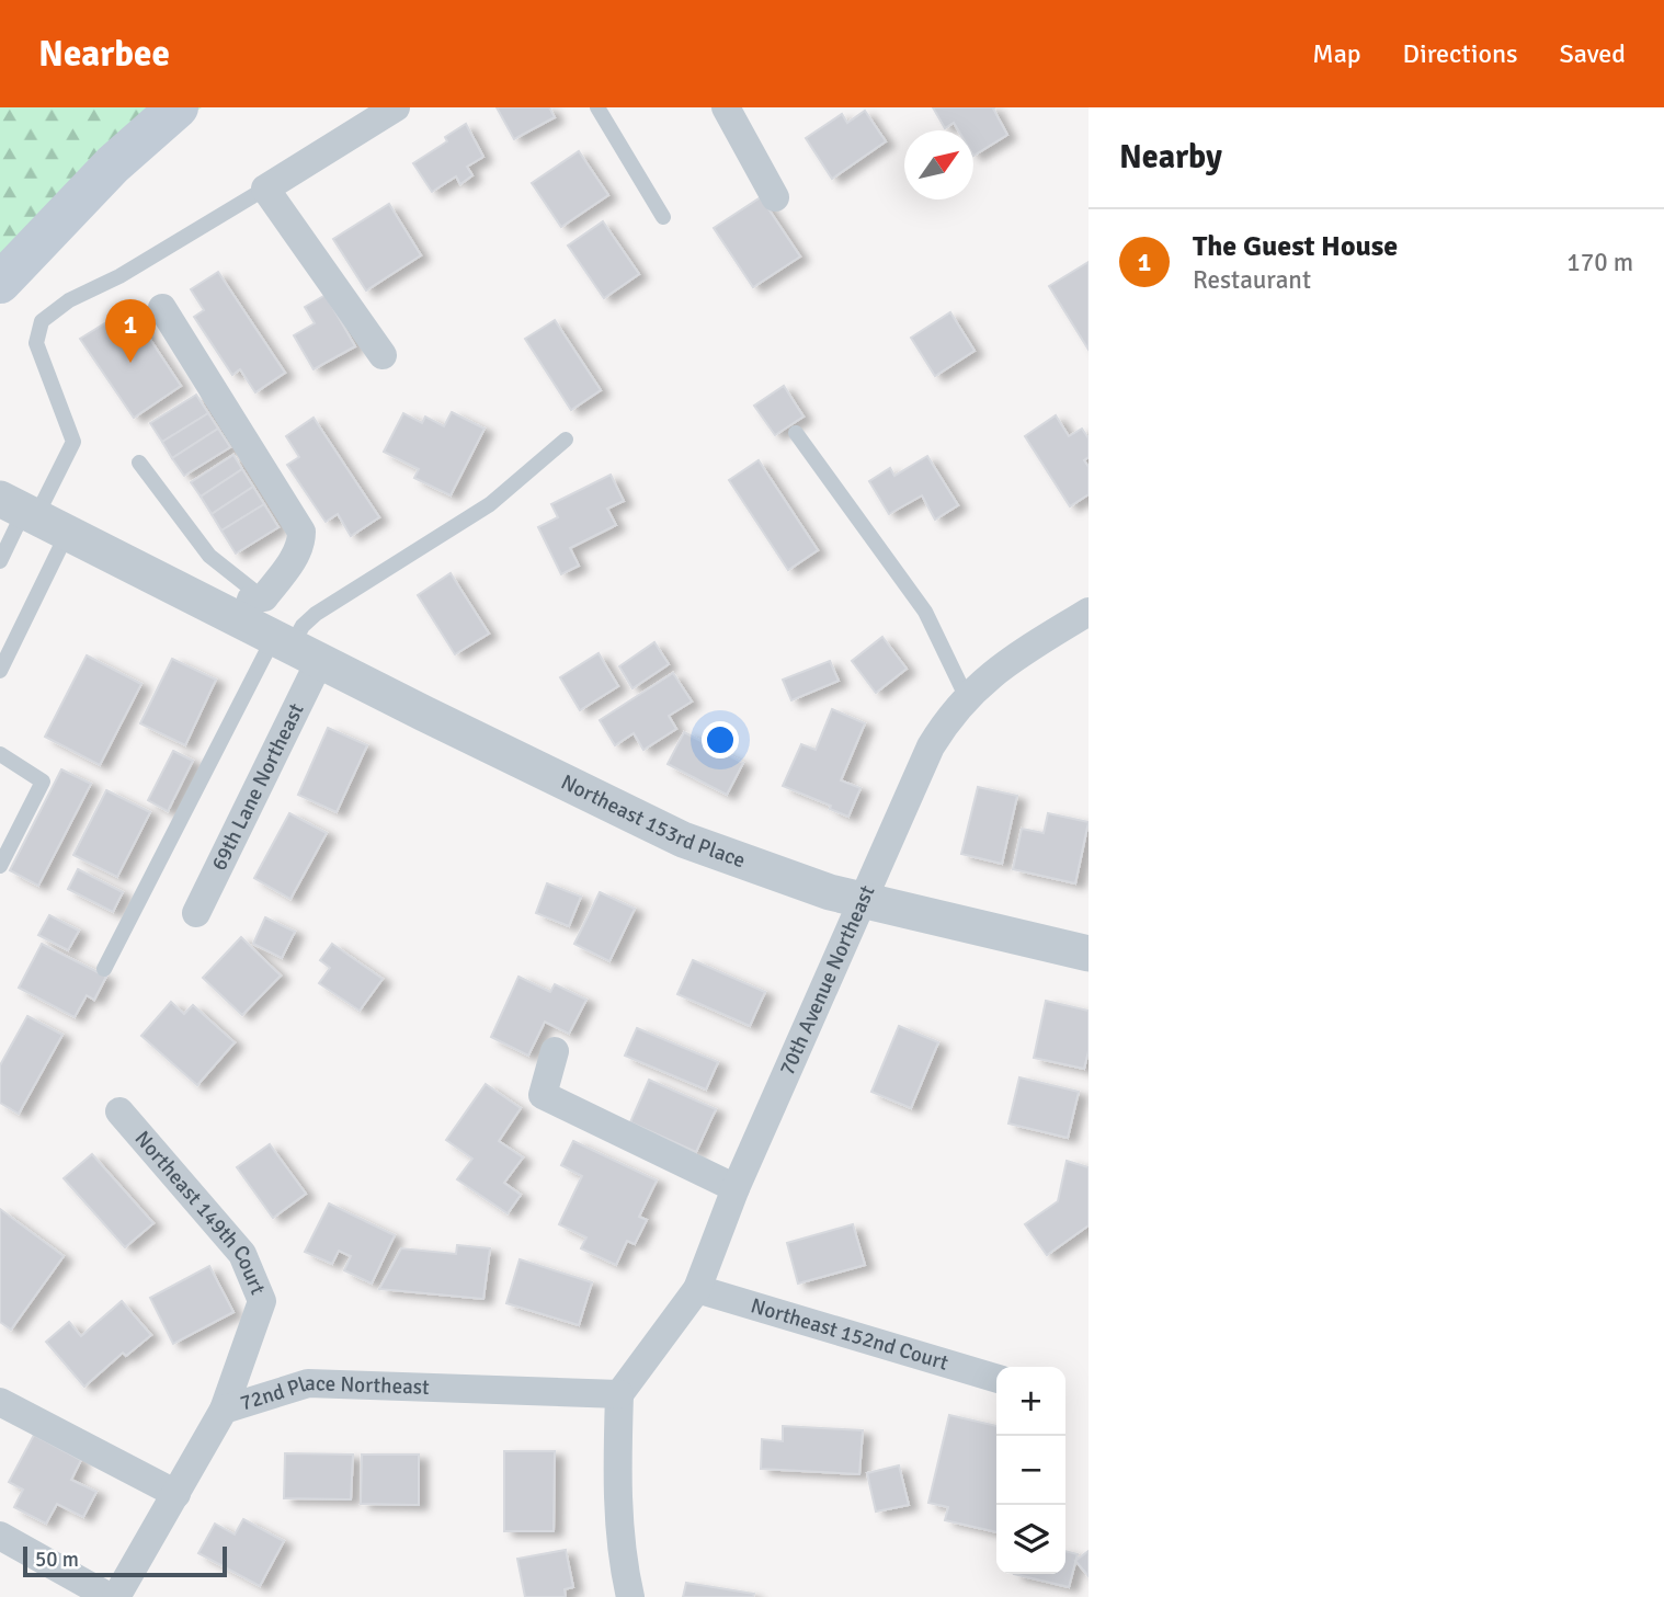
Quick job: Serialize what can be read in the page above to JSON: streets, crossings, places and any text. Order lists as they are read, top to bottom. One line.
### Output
{"streets":{"street":["69th Lane Northeast","Northeast 153rd Place","70th Avenue Northeast","Northeast 149th Court","Northeast 152nd Court","72nd Place Northeast"]},"crossings":[["69th Lane Northeast","Northeast 153rd Place"],["Northeast 153rd Place","70th Avenue Northeast"],["70th Avenue Northeast","Northeast 152nd Court"],["70th Avenue Northeast","72nd Place Northeast"],["Northeast 149th Court","72nd Place Northeast"]],"scale_bar":"50 m","north":"top right","page":{"header":"Nearbee","nav":["Map","Directions","Saved"],"heading":"Nearby","list":[{"mark":"1","name":"The Guest House","note":"Restaurant","value":"170 m"}],"pins":"1","map_buttons":["+","−"],"scale":"50 m"}}
